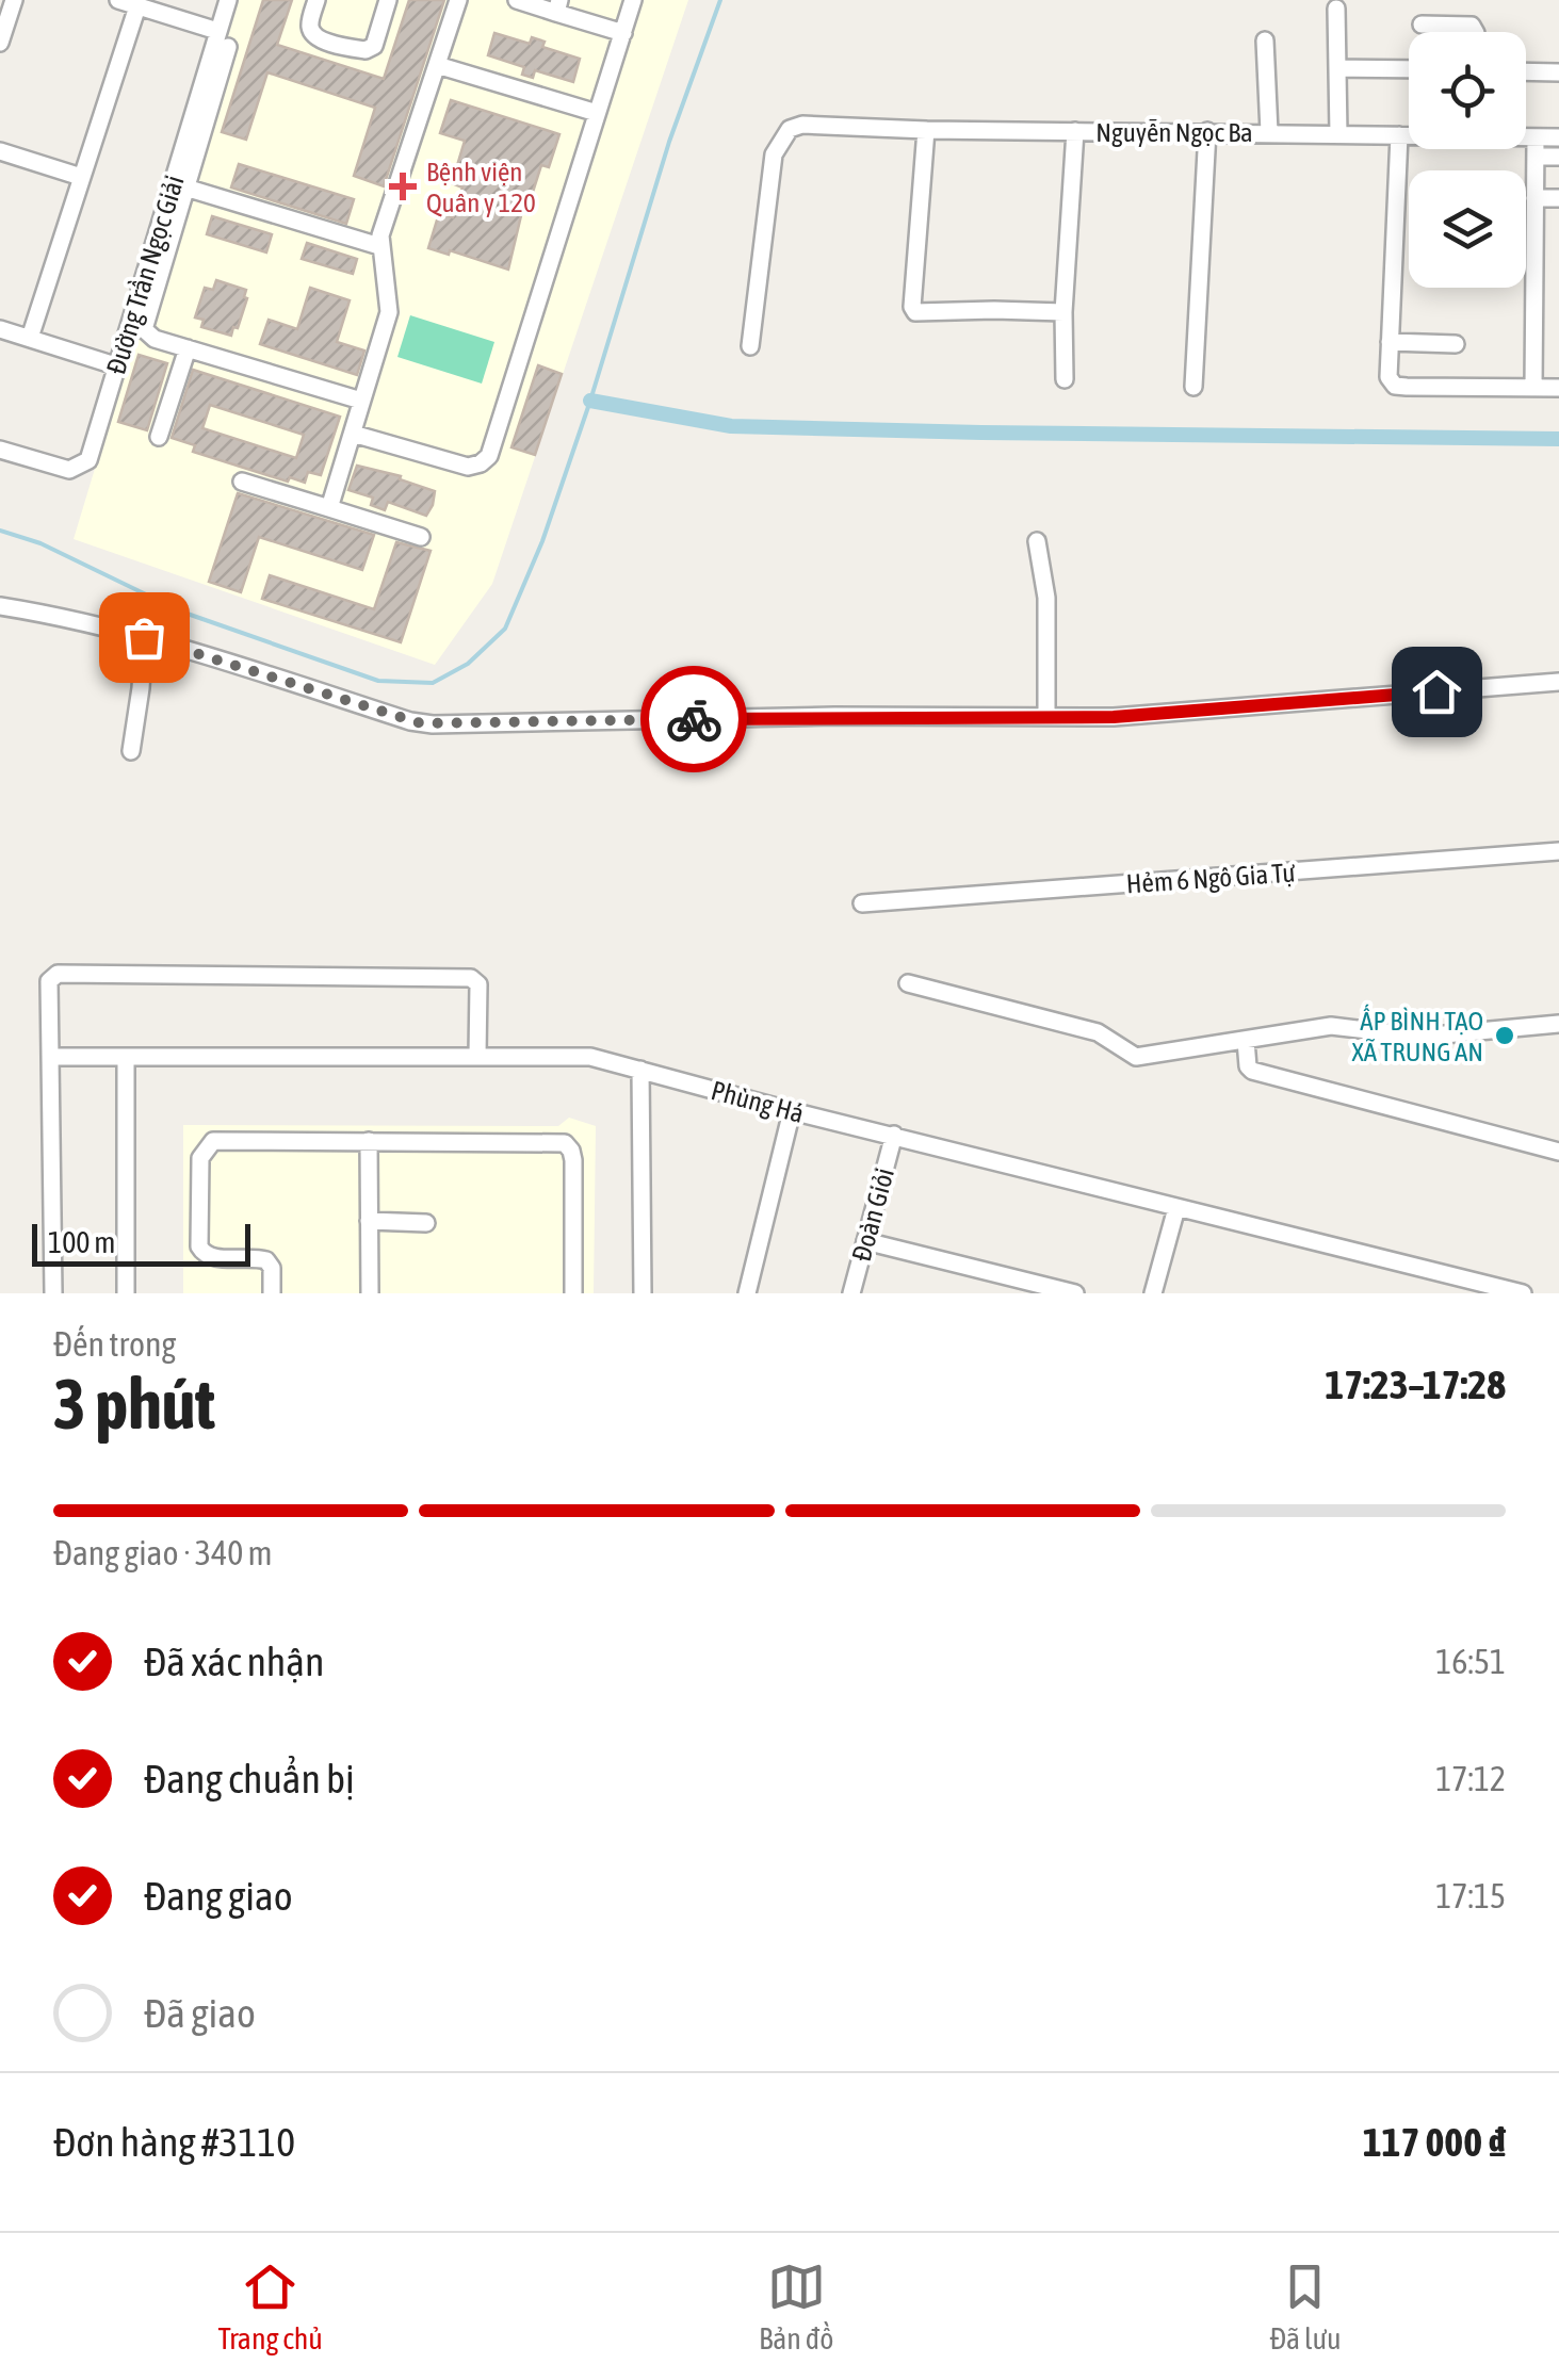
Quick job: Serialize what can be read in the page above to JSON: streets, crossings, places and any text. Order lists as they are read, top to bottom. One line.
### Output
{"streets":{"street":["Nguyễn Ngọc Ba","Đường Trần Ngọc Giải","Hẻm 6 Ngô Gia Tự","Phùng Há","Đoàn Giỏi"]},"crossings":[["Phùng Há","Đoàn Giỏi"]],"places":{"health":["Bệnh viện Quân y 120"],"other":["ẤP BÌNH TẠO XÃ TRUNG AN"]},"scale_bar":"100 m","page":{"scale":"100 m","heading":["3 phút","Đến trong","17:23–17:28"],"panel":["Đơn hàng #3110","117 000 ₫"],"bar":"Đang giao · 340 m","list":[["Đã xác nhận","16:51"],["Đang chuẩn bị","17:12"],["Đang giao","17:15"],"Đã giao"],"tabs":["Trang chủ","Bản đồ","Đã lưu"]}}
